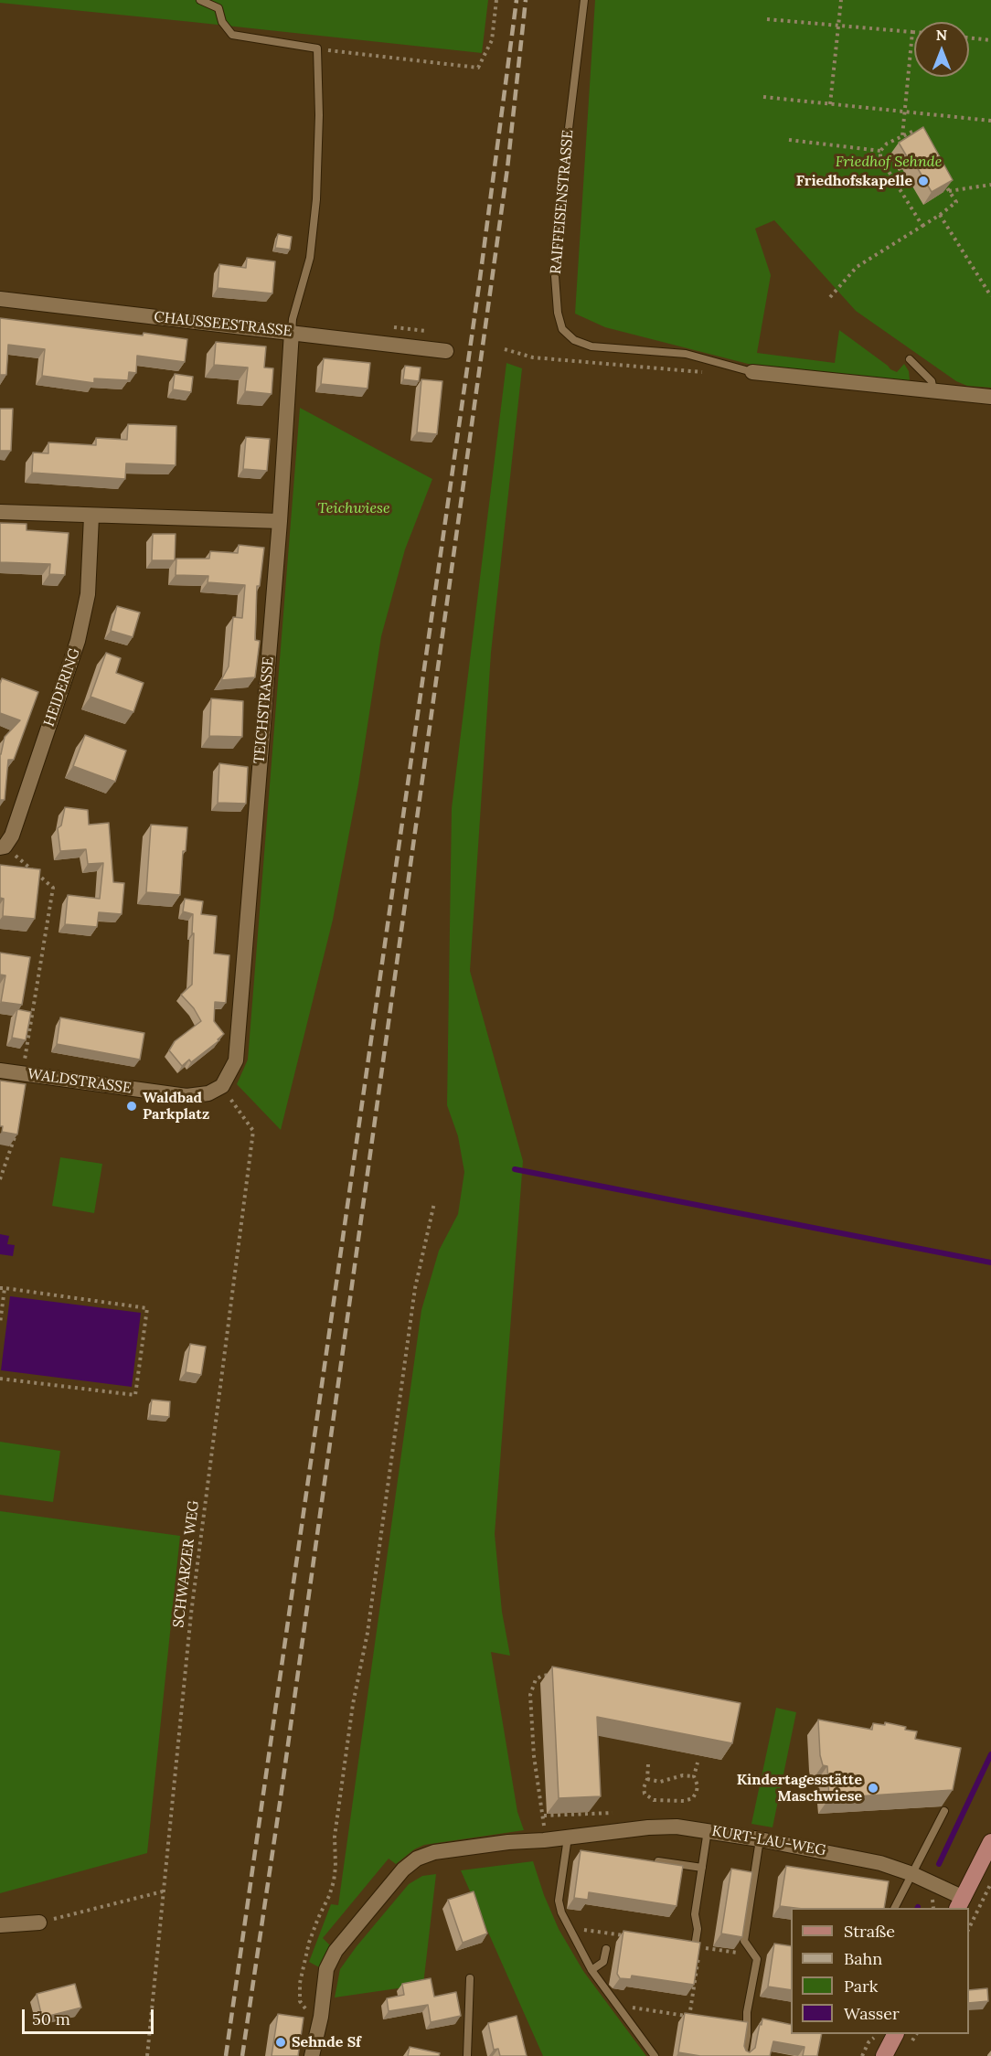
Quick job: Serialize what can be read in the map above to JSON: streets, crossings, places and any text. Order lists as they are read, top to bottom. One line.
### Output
{"streets":{"street":["RAIFFEISENSTRASSE","CHAUSSEESTRASSE","HEIDERING","TEICHSTRASSE","WALDSTRASSE","KURT-LAU-WEG"],"path":["SCHWARZER WEG"]},"crossings":[["CHAUSSEESTRASSE","TEICHSTRASSE"],["TEICHSTRASSE","WALDSTRASSE"],["TEICHSTRASSE","SCHWARZER WEG"],["WALDSTRASSE","SCHWARZER WEG"]],"parks":["Friedhof Sehnde","Teichwiese"],"places":["Friedhofskapelle","Waldbad Parkplatz","Kindertagesstätte Maschwiese","Sehnde Sf"],"legend":["Straße","Bahn","Park","Wasser"],"scale_bar":"50 m","north":"top"}
